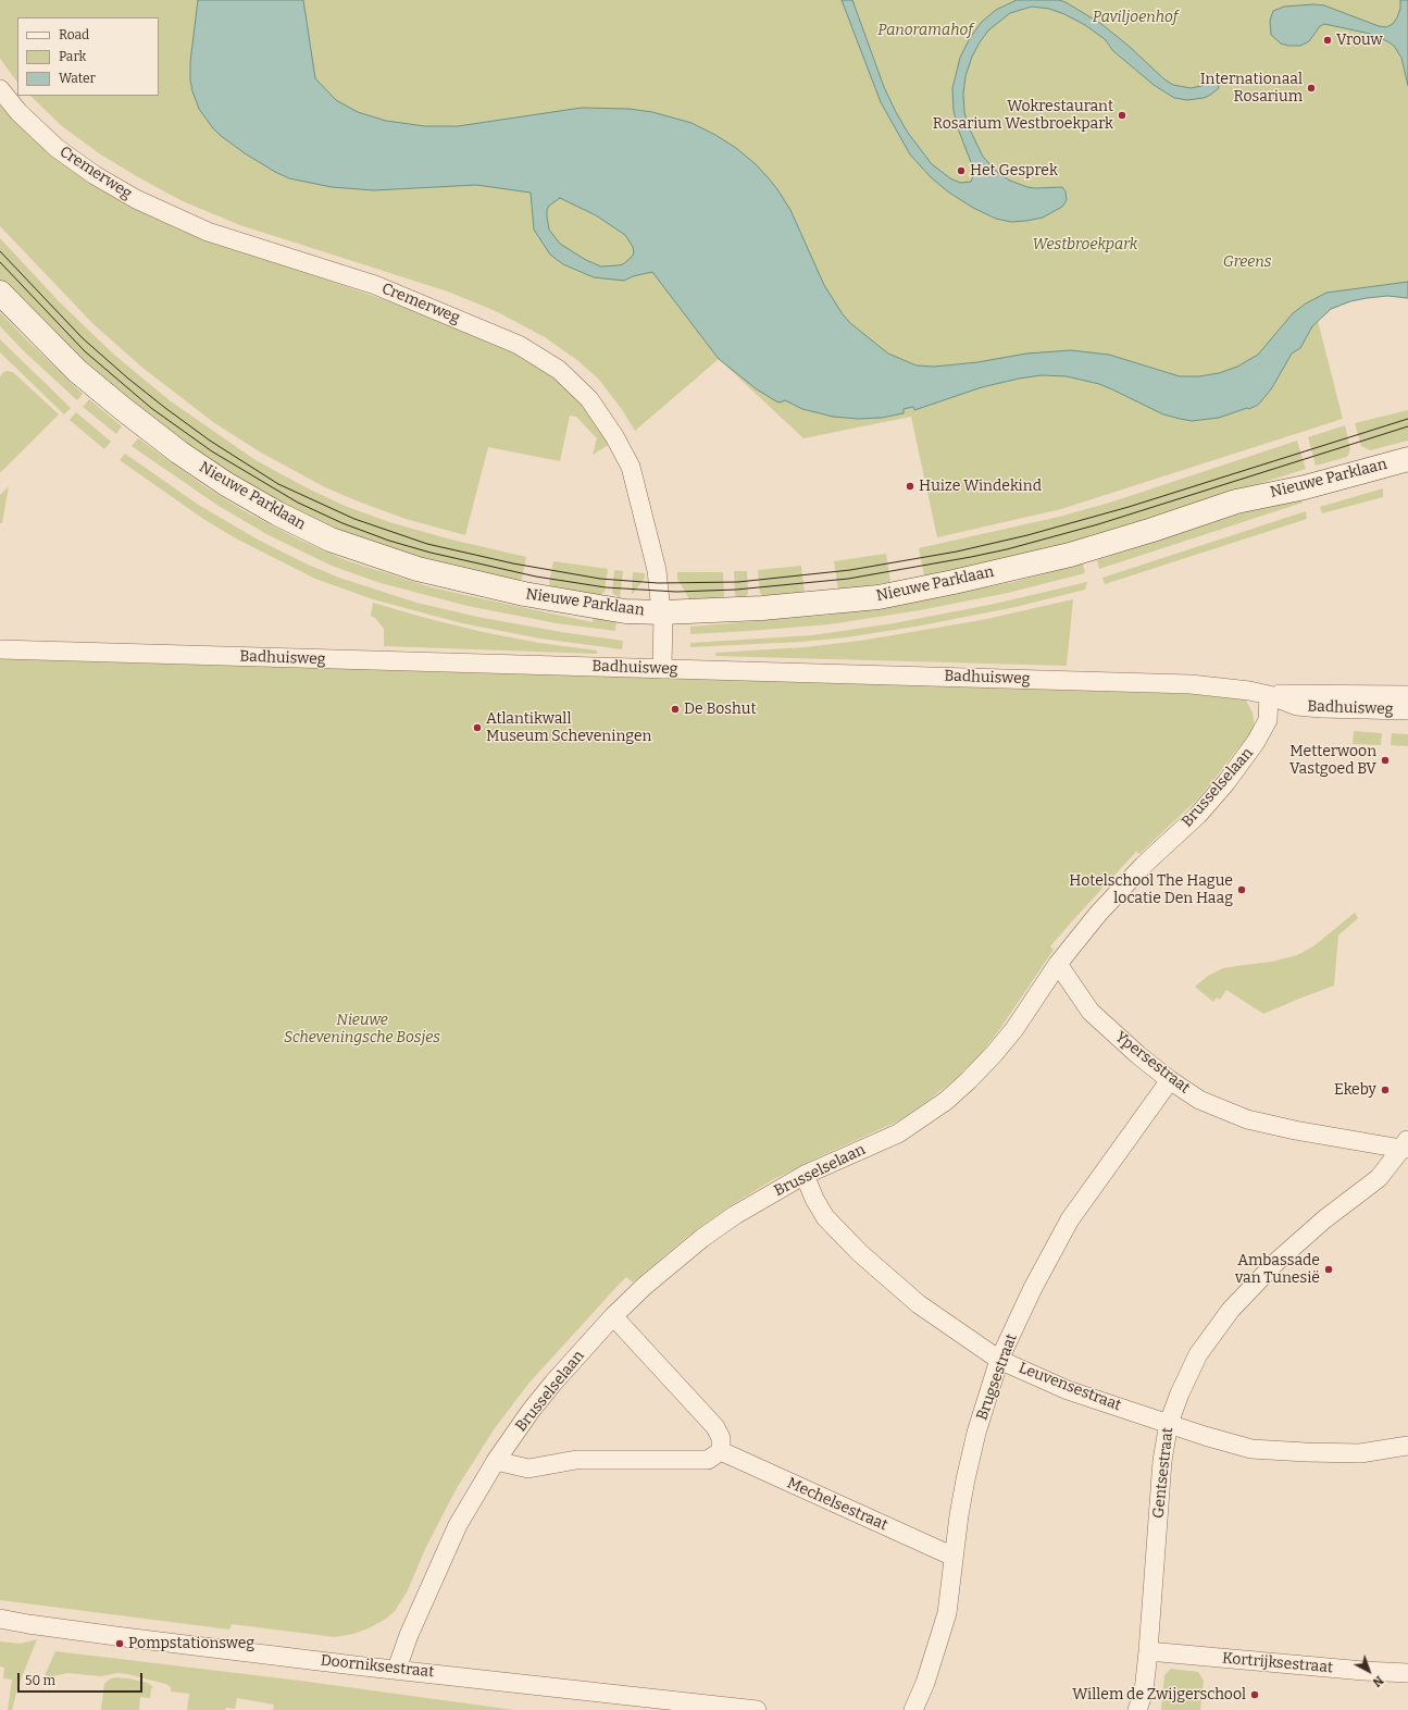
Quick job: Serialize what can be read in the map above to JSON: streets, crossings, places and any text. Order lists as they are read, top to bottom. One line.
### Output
{"streets":{"main road":["Nieuwe Parklaan"],"street":["Cremerweg","Badhuisweg","Brusselselaan","Ypersestraat","Brugsestraat","Leuvensestraat","Gentsestraat","Mechelsestraat","Kortrijksestraat","Doorniksestraat"]},"crossings":[["Cremerweg","Nieuwe Parklaan"],["Cremerweg","Badhuisweg"],["Badhuisweg","Brusselselaan"],["Brusselselaan","Ypersestraat"],["Brusselselaan","Leuvensestraat"],["Brusselselaan","Doorniksestraat"],["Ypersestraat","Brugsestraat"],["Ypersestraat","Gentsestraat"],["Brugsestraat","Leuvensestraat"],["Brugsestraat","Mechelsestraat"],["Leuvensestraat","Gentsestraat"],["Gentsestraat","Kortrijksestraat"]],"parks":["Paviljoenhof","Panoramahof","Westbroekpark","Greens","Nieuwe Scheveningsche Bosjes"],"places":["Vrouw","Internationaal Rosarium","Wokrestaurant Rosarium Westbroekpark","Het Gesprek","Huize Windekind","De Boshut","Atlantikwall Museum Scheveningen","Metterwoon Vastgoed BV","Hotelschool The Hague locatie Den Haag","Ekeby","Ambassade van Tunesië","Pompstationsweg","Willem de Zwijgerschool"],"legend":["Road","Park","Water"],"scale_bar":"50 m","north":"bottom right"}
